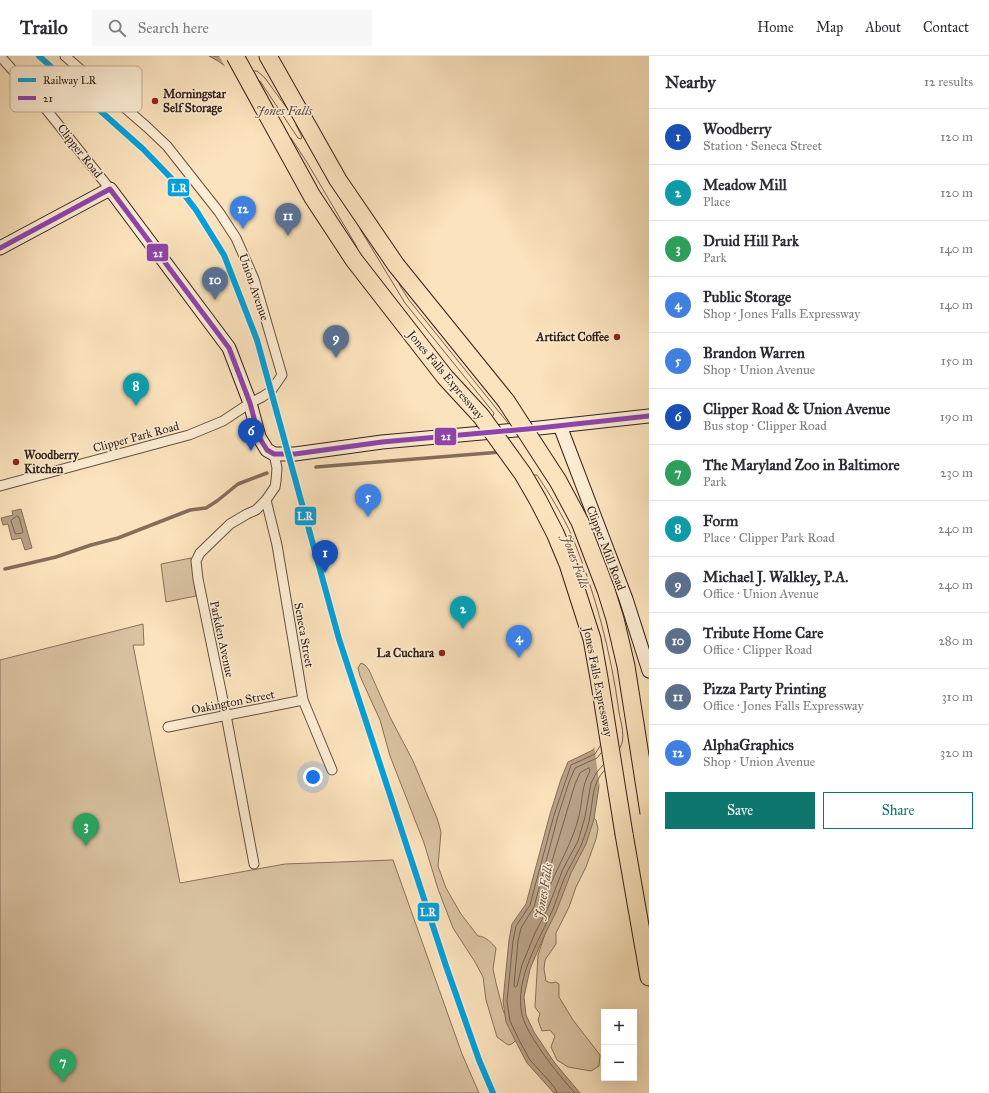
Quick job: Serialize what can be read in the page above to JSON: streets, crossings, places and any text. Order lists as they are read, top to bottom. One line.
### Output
{"streets":{"highway":["Jones Falls Expressway"],"street":["Clipper Road","Union Avenue","Clipper Park Road","Clipper Mill Road","Seneca Street","Parkden Avenue","Oakington Street"]},"crossings":[["Clipper Road","Union Avenue"],["Clipper Road","Clipper Park Road"],["Clipper Road","Parkden Avenue"],["Union Avenue","Clipper Park Road"],["Seneca Street","Parkden Avenue"],["Seneca Street","Oakington Street"],["Parkden Avenue","Oakington Street"]],"water":["Jones Falls"],"places":["Morningstar Self Storage","Artifact Coffee","Woodberry Kitchen","La Cuchara"],"lines":["rail line LR","transit line 21"],"legend":["Railway LR","21"],"page":{"header":"Trailo","search":"Search here","nav":["Home","Map","About","Contact"],"heading":["Nearby","12 results"],"list":[{"mark":"1","name":"Woodberry","note":"Station · Seneca Street","value":"120 m"},{"mark":"2","name":"Meadow Mill","note":"Place","value":"120 m"},{"mark":"3","name":"Druid Hill Park","note":"Park","value":"140 m"},{"mark":"4","name":"Public Storage","note":"Shop · Jones Falls Expressway","value":"140 m"},{"mark":"5","name":"Brandon Warren","note":"Shop · Union Avenue","value":"150 m"},{"mark":"6","name":"Clipper Road & Union Avenue","note":"Bus stop · Clipper Road","value":"190 m"},{"mark":"7","name":"The Maryland Zoo in Baltimore","note":"Park","value":"230 m"},{"mark":"8","name":"Form","note":"Place · Clipper Park Road","value":"240 m"},{"mark":"9","name":"Michael J. Walkley, P.A.","note":"Office · Union Avenue","value":"240 m"},{"mark":"10","name":"Tribute Home Care","note":"Office · Clipper Road","value":"280 m"},{"mark":"11","name":"Pizza Party Printing","note":"Office · Jones Falls Expressway","value":"310 m"},{"mark":"12","name":"AlphaGraphics","note":"Shop · Union Avenue","value":"320 m"}],"pins":["12","11","10","9","8","6","5","1","2","4","3","7"],"buttons":["Save","Share"],"map_buttons":["+","−"]}}
